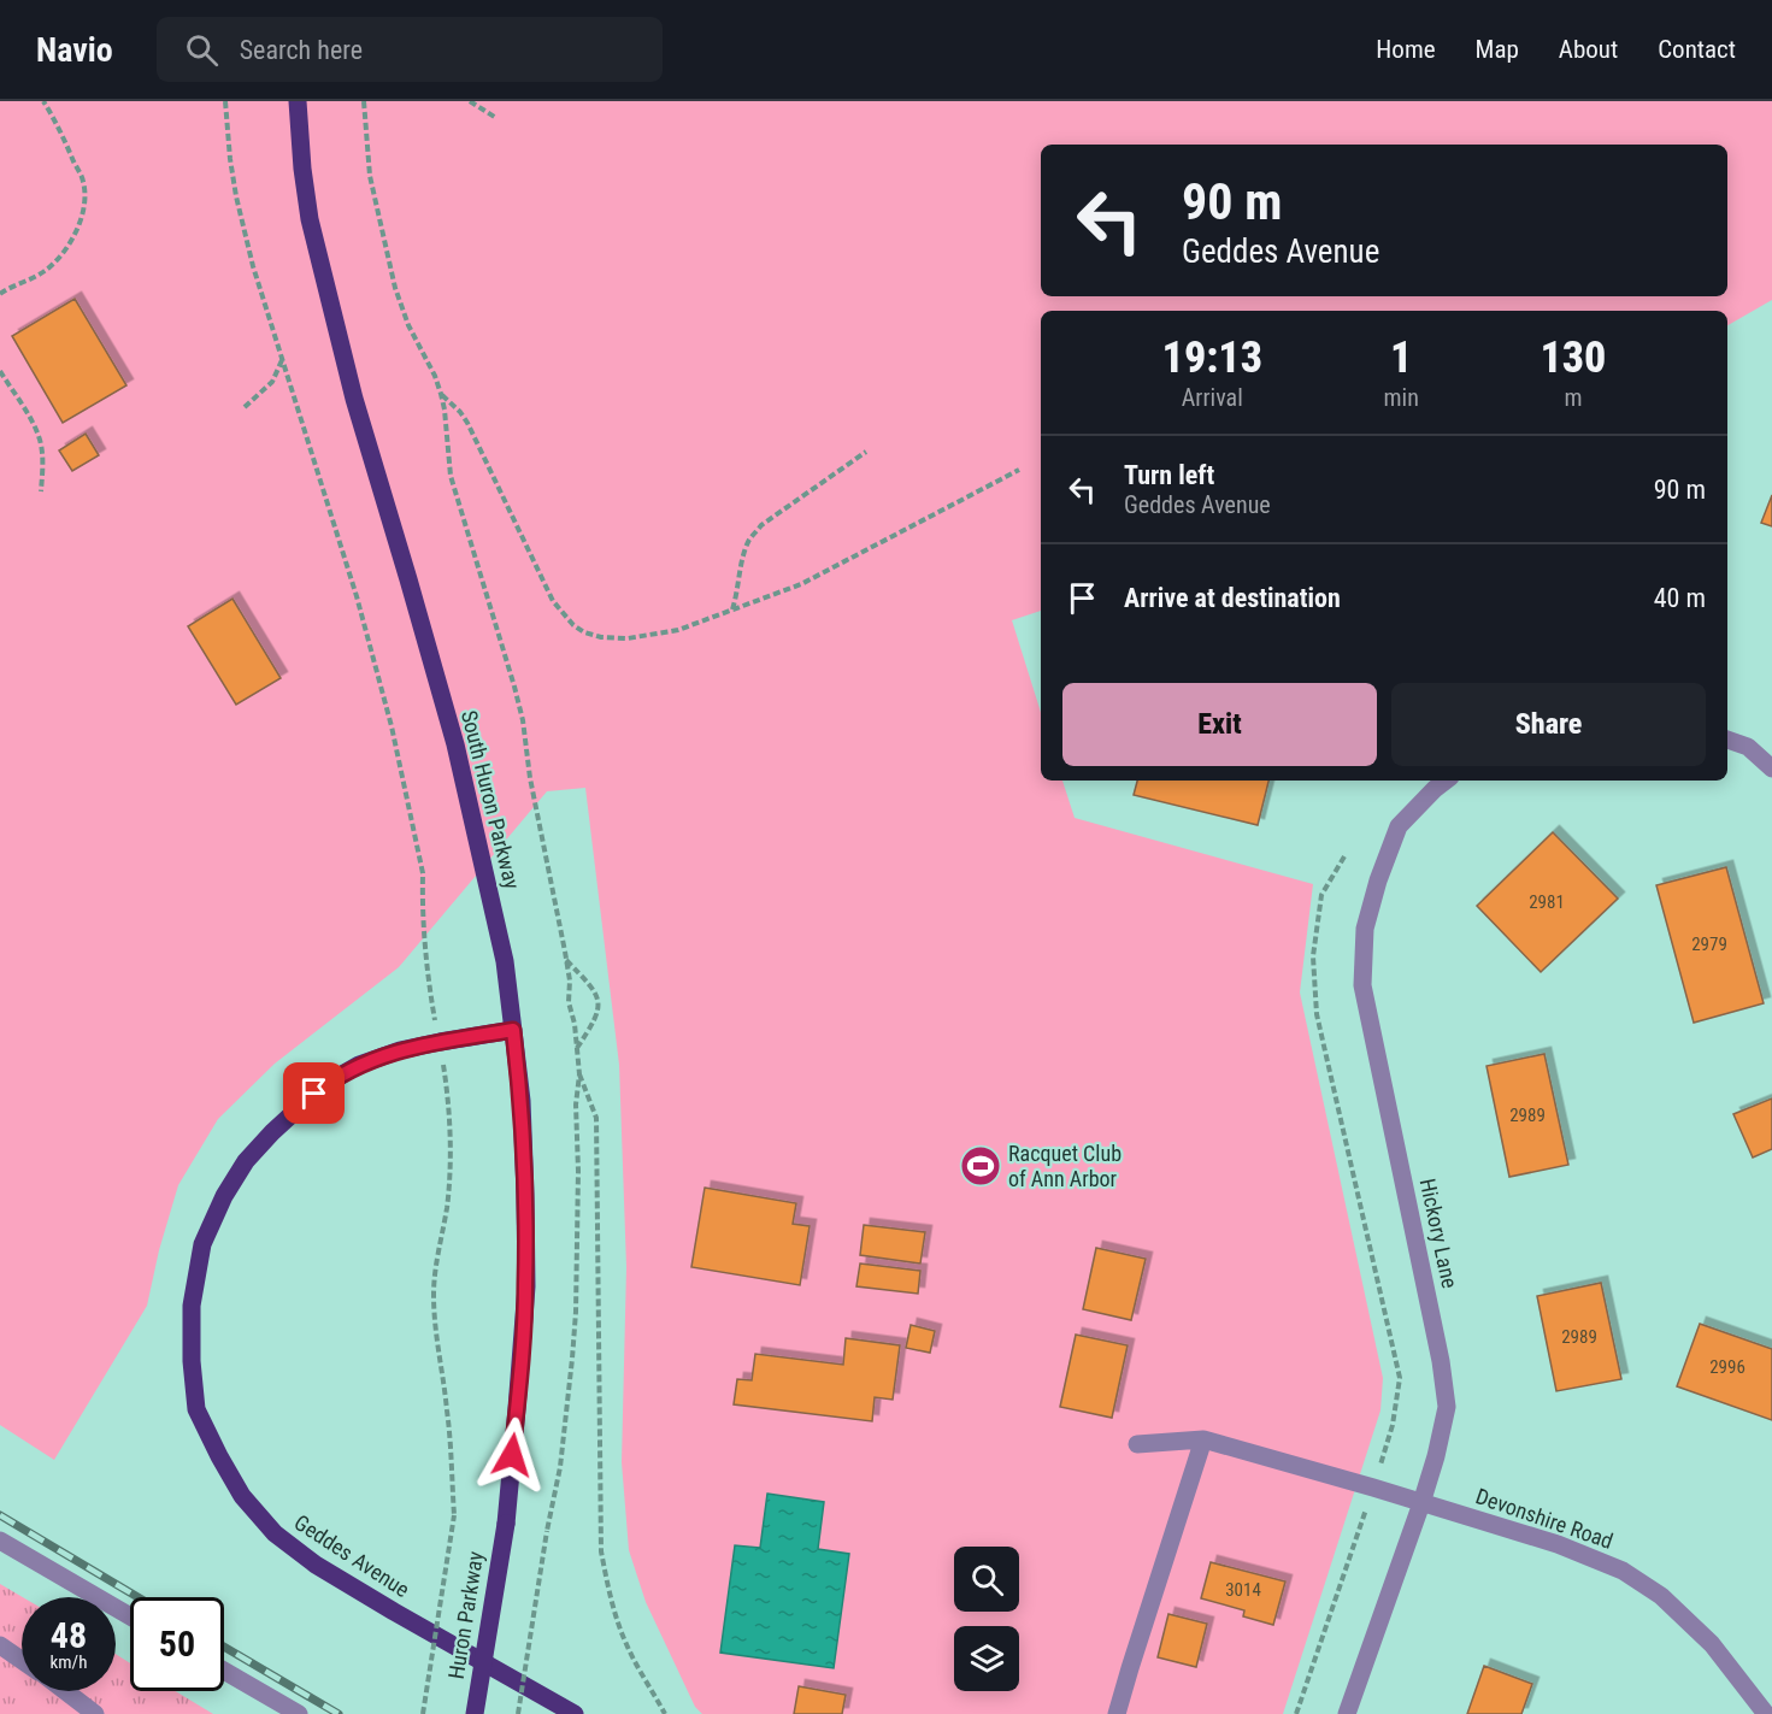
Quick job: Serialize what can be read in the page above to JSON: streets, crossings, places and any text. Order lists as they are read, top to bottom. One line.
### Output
{"streets":{"main road":["South Huron Parkway","Geddes Avenue","Huron Parkway"],"street":["Hickory Lane","Devonshire Road"]},"crossings":[["South Huron Parkway","Geddes Avenue"],["South Huron Parkway","Huron Parkway"],["Hickory Lane","Devonshire Road"]],"places":{"sports":["Racquet Club of Ann Arbor"]},"house_numbers":["2981","2979","2989","2989","2996","3014"],"page":{"header":"Navio","search":"Search here","nav":["Home","Map","About","Contact"],"turn":["90 m","Geddes Avenue"],"eta":["19:13","Arrival","1","min","130","m"],"list":[{"name":"Turn left","note":"Geddes Avenue","value":"90 m"},{"name":"Arrive at destination","value":"40 m"}],"buttons":["Exit","Share"],"speed":"48 km/h","limit":"50"}}
